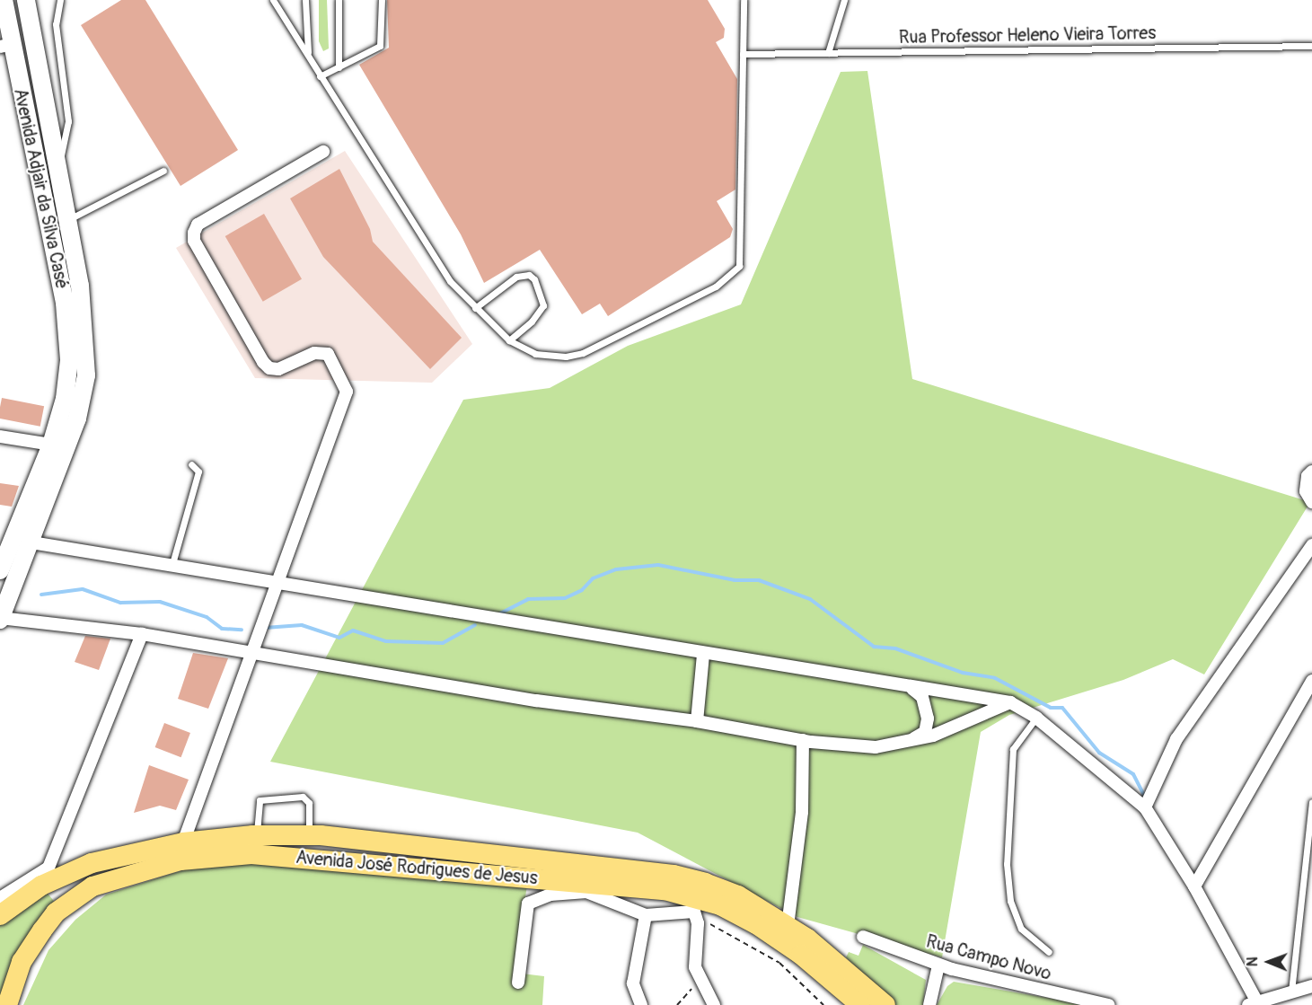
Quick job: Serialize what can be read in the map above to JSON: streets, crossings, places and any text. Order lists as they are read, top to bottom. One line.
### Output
{"streets":{"main road":["Avenida Adjair da Silva Casé","Avenida José Rodrigues de Jesus"],"street":["Rua Campo Novo"],"lane":["Rua Professor Heleno Vieira Torres"]},"north":"left"}
